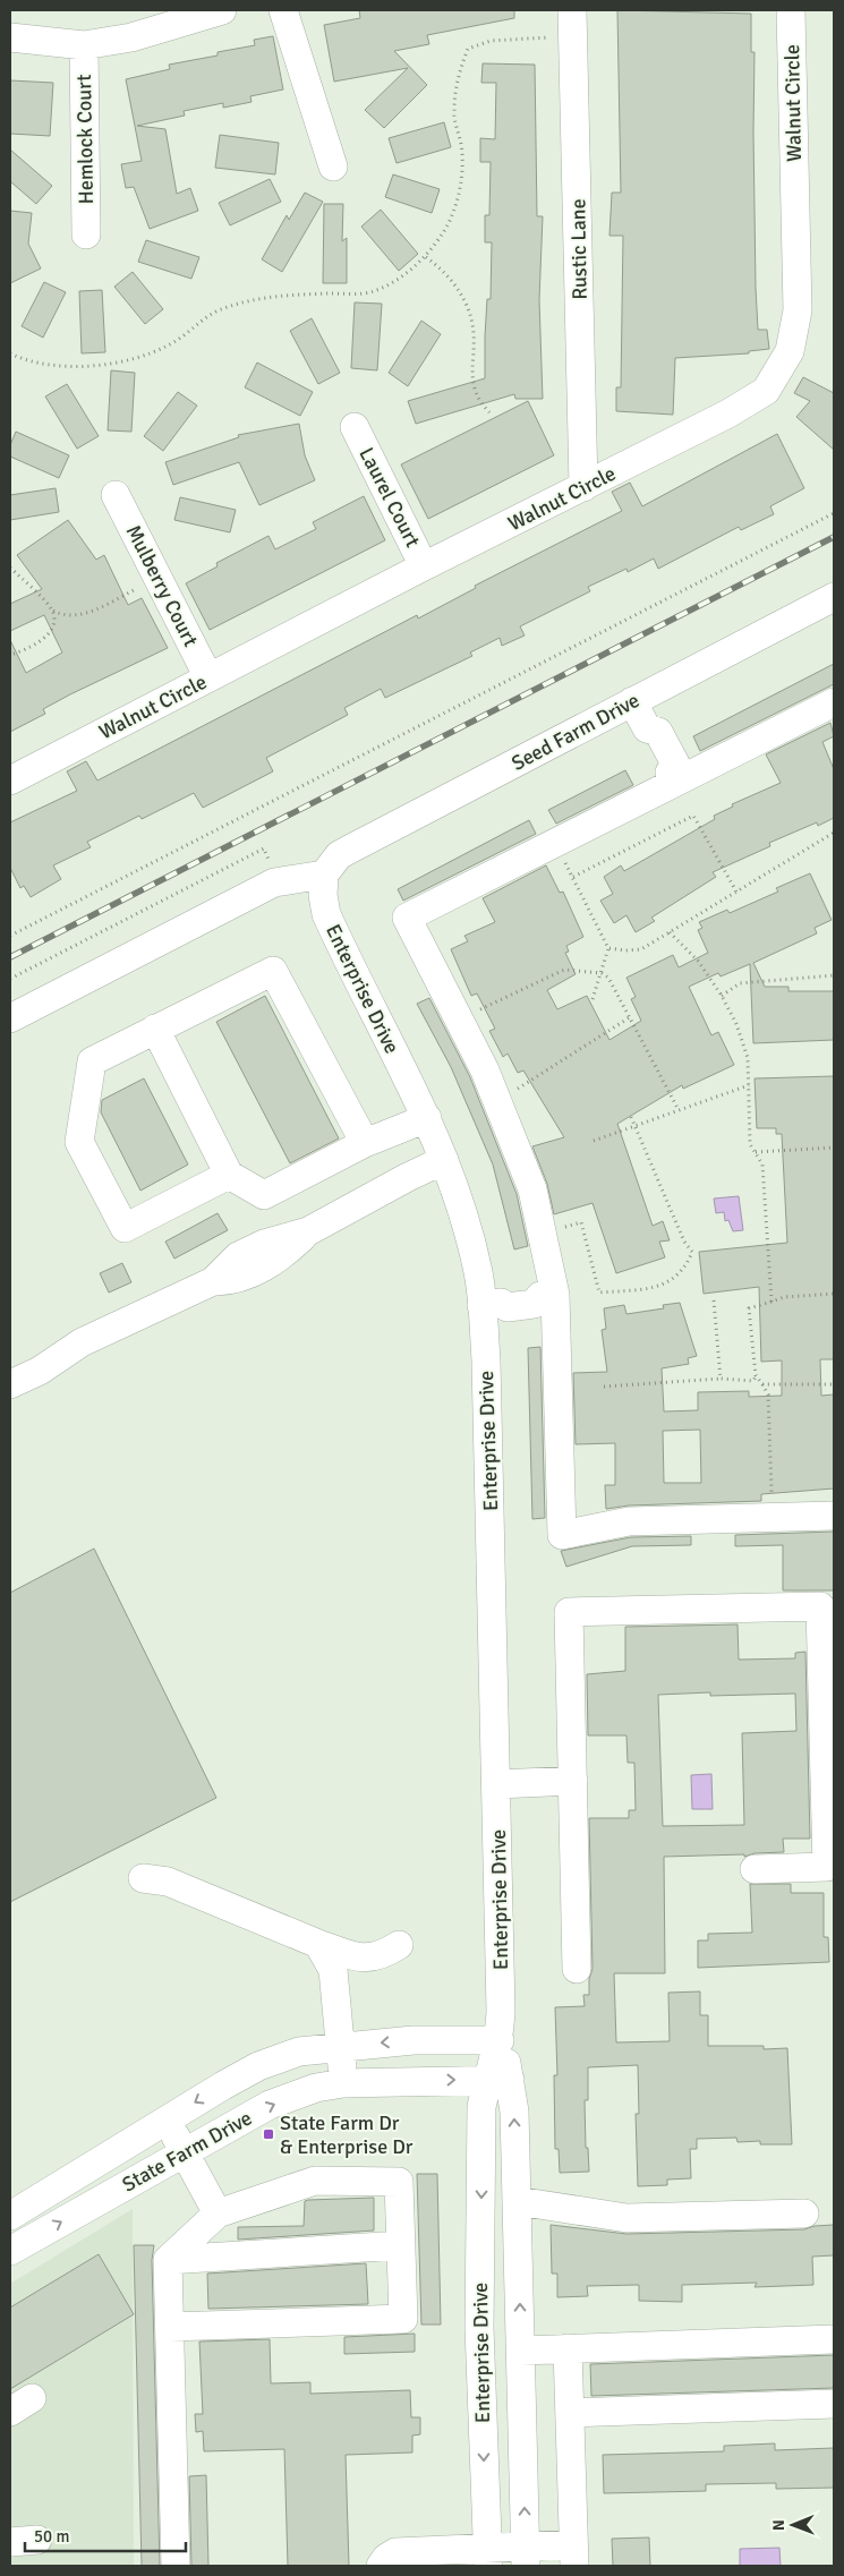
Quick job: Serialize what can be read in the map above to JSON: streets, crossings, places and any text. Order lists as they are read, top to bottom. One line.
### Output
{"streets":{"street":["Walnut Circle","Hemlock Court","Rustic Lane","Laurel Court","Mulberry Court","Seed Farm Drive","Enterprise Drive","State Farm Drive"]},"crossings":[["Walnut Circle","Rustic Lane"],["Walnut Circle","Laurel Court"],["Walnut Circle","Mulberry Court"],["Seed Farm Drive","Enterprise Drive"],["Enterprise Drive","State Farm Drive"]],"places":{"transit":["State Farm Dr & Enterprise Dr"]},"scale_bar":"50 m","north":"left"}
